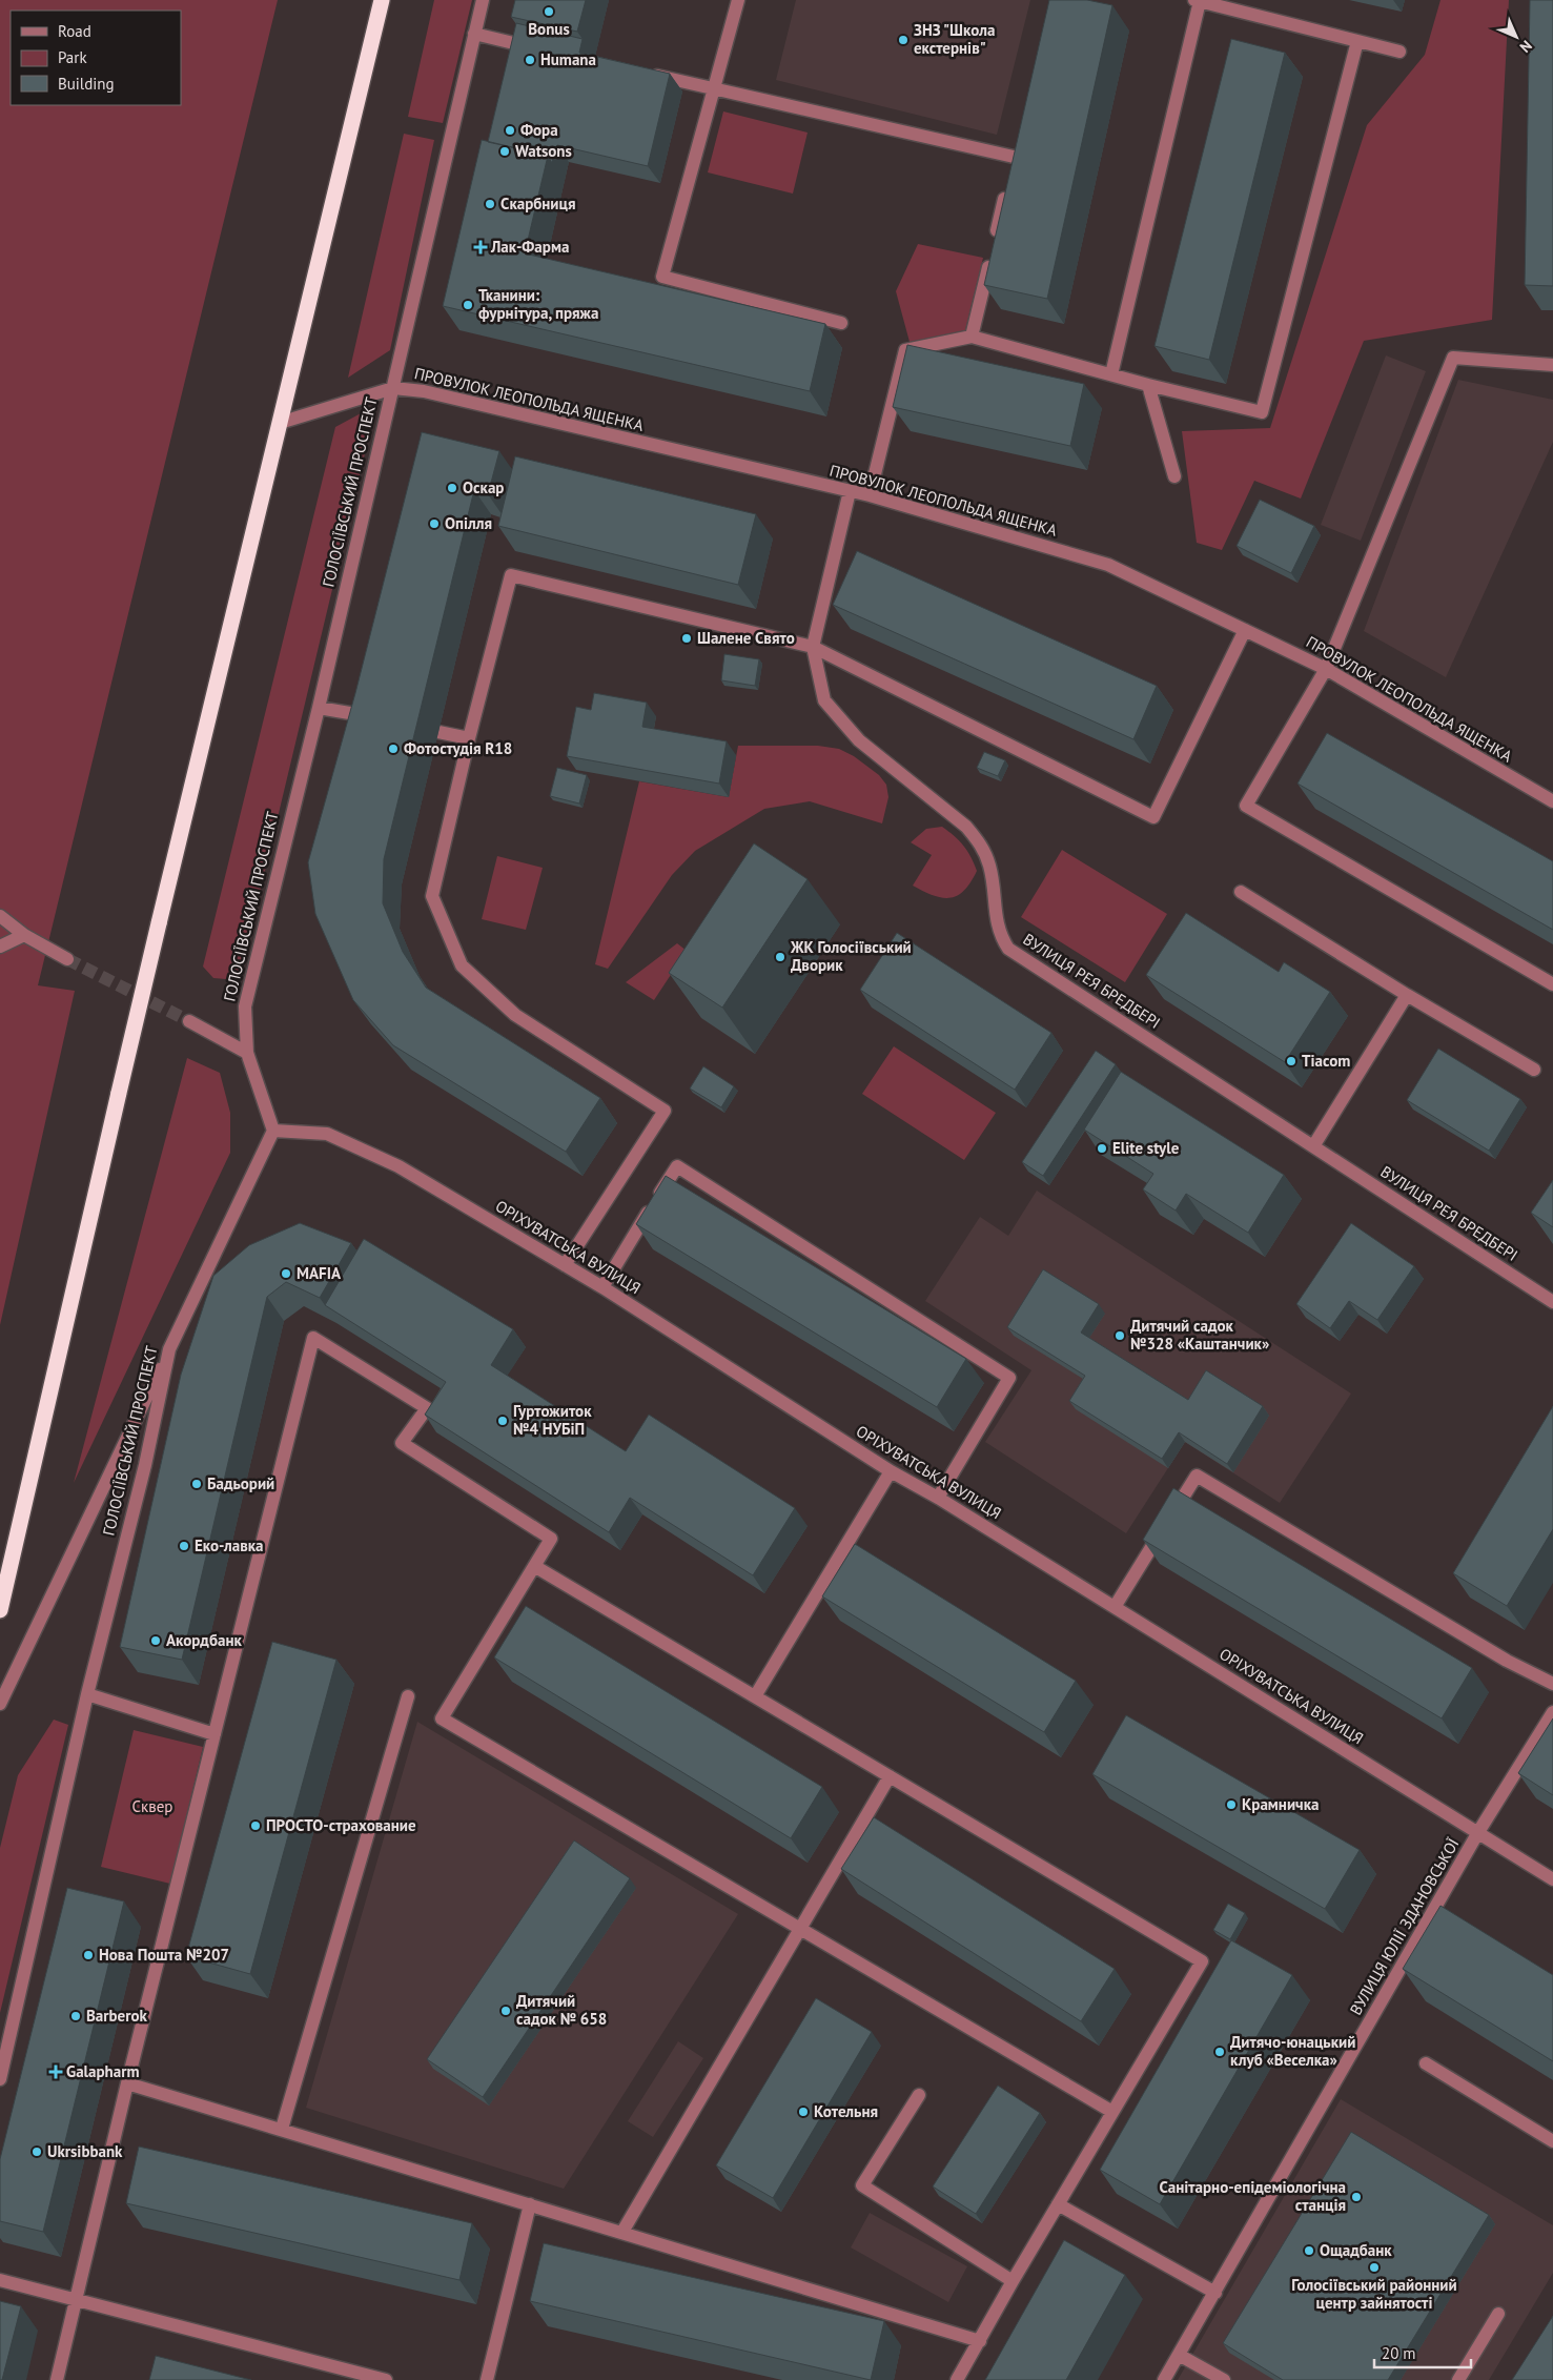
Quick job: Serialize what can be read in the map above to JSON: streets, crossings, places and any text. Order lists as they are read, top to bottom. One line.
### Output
{"streets":{"street":["ПРОВУЛОК ЛЕОПОЛЬДА ЯЩЕНКА","ГОЛОСІЇВСЬКИЙ ПРОСПЕКТ","ВУЛИЦЯ РЕЯ БРЕДБЕРІ","ОРІХУВАТСЬКА ВУЛИЦЯ","ВУЛИЦЯ ЮЛІЇ ЗДАНОВСЬКОЇ"]},"crossings":[["ПРОВУЛОК ЛЕОПОЛЬДА ЯЩЕНКА","ГОЛОСІЇВСЬКИЙ ПРОСПЕКТ"],["ПРОВУЛОК ЛЕОПОЛЬДА ЯЩЕНКА","ВУЛИЦЯ РЕЯ БРЕДБЕРІ"],["ГОЛОСІЇВСЬКИЙ ПРОСПЕКТ","ОРІХУВАТСЬКА ВУЛИЦЯ"],["ОРІХУВАТСЬКА ВУЛИЦЯ","ВУЛИЦЯ ЮЛІЇ ЗДАНОВСЬКОЇ"]],"parks":["Сквер"],"places":{"other":["Bonus","ЗНЗ \"Школа екстернів\"","Humana","Фора","Watsons","Скарбниця","Тканини: фурнітура, пряжа","Оскар","Опілля","Шалене Свято","Фотостудія R18","ЖК Голосіївський Дворик","Tiacom","Elite style","MAFIA","Дитячий садок №328 «Каштанчик»","Гуртожиток №4 НУБіП","Бадьорий","Еко-лавка","Акордбанк","Крамничка","ПРОСТО-страхование","Нова Пошта №207","Дитячий садок № 658","Barberok","Дитячо-юнацький клуб «Веселка»","Котельня","Ukrsibbank","Санітарно-епідеміологічна станція","Ощадбанк","Голосіївський районний центр зайнятості"],"health":["Лак-Фарма","Galapharm"]},"legend":["Road","Park","Building"],"scale_bar":"20 m","north":"bottom right"}
